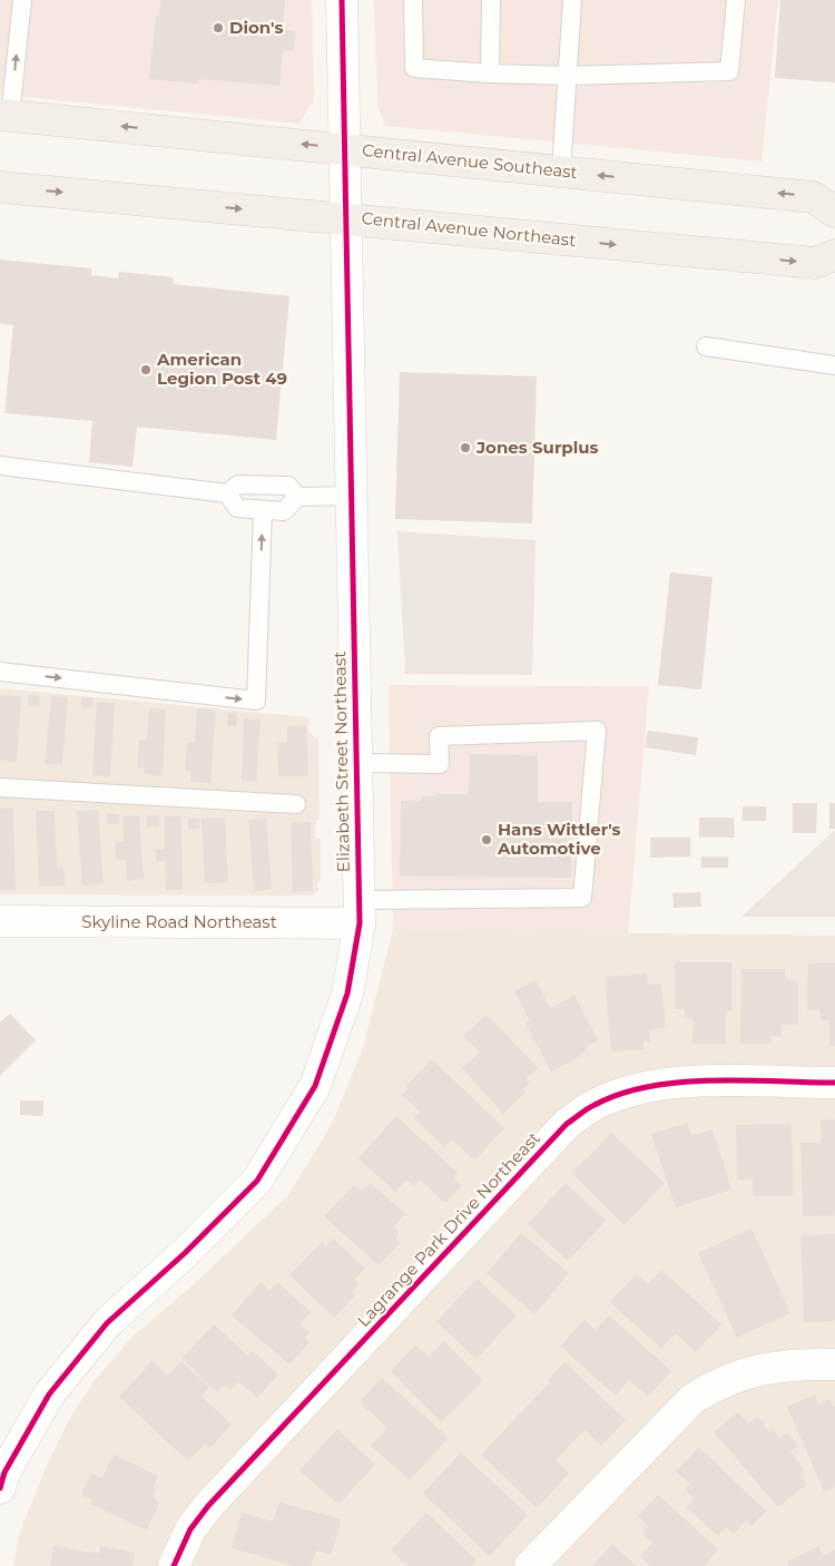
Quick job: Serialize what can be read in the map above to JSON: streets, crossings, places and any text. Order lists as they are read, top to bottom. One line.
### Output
{"streets":{"main road":["Central Avenue Southeast","Central Avenue Northeast"],"street":["Elizabeth Street Northeast","Skyline Road Northeast","Lagrange Park Drive Northeast"]},"crossings":[["Central Avenue Southeast","Elizabeth Street Northeast"],["Central Avenue Northeast","Elizabeth Street Northeast"],["Elizabeth Street Northeast","Skyline Road Northeast"]],"one_way":["Central Avenue Southeast","Central Avenue Northeast"],"places":["Dion's","American Legion Post 49","Jones Surplus","Hans Wittler's Automotive"]}
